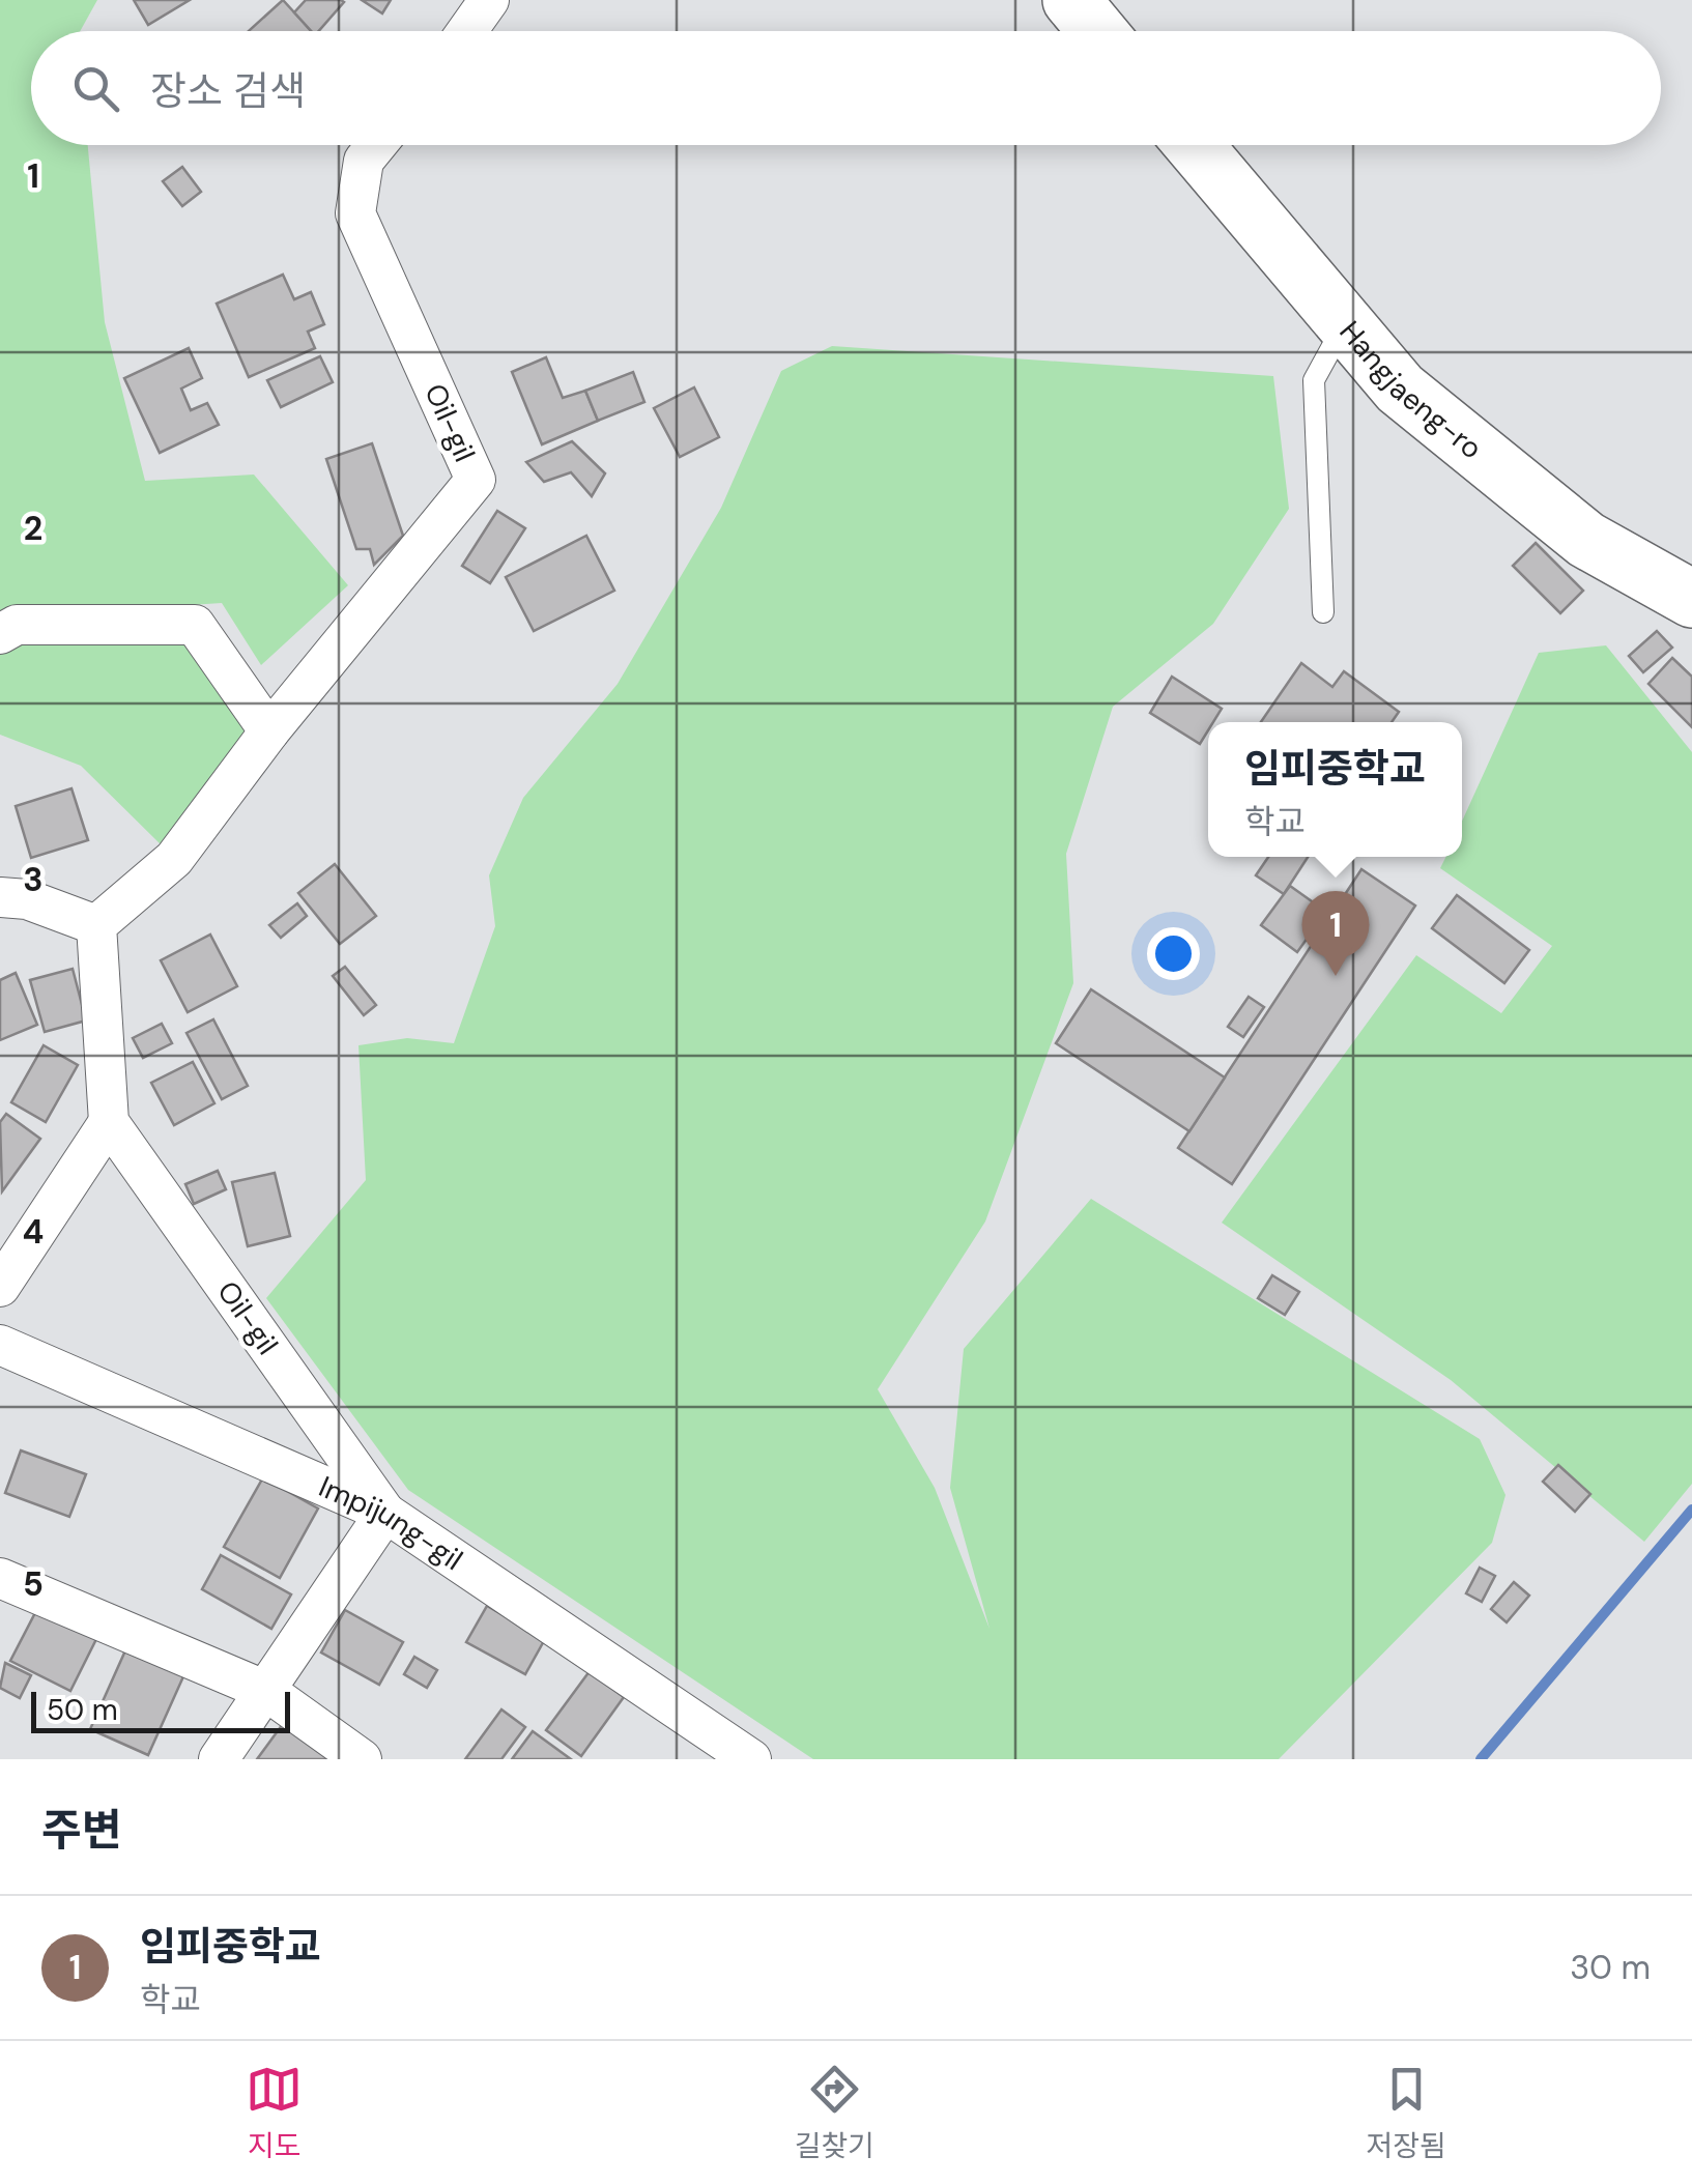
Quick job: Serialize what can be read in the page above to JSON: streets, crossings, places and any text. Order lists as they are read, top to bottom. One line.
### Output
{"streets":{"street":["Hangjaeng-ro","Oil-gil","Impijung-gil"]},"crossings":[["Oil-gil","Impijung-gil"]],"scale_bar":"50 m","page":{"search":"장소 검색","popup":["임피중학교","학교"],"pins":"1","scale":"50 m","heading":"주변","list":[{"mark":"1","name":"임피중학교","note":"학교","value":"30 m"}],"nav":["지도","길찾기","저장됨"]},"grid":{"rows":["1","2","3","4","5"]}}
